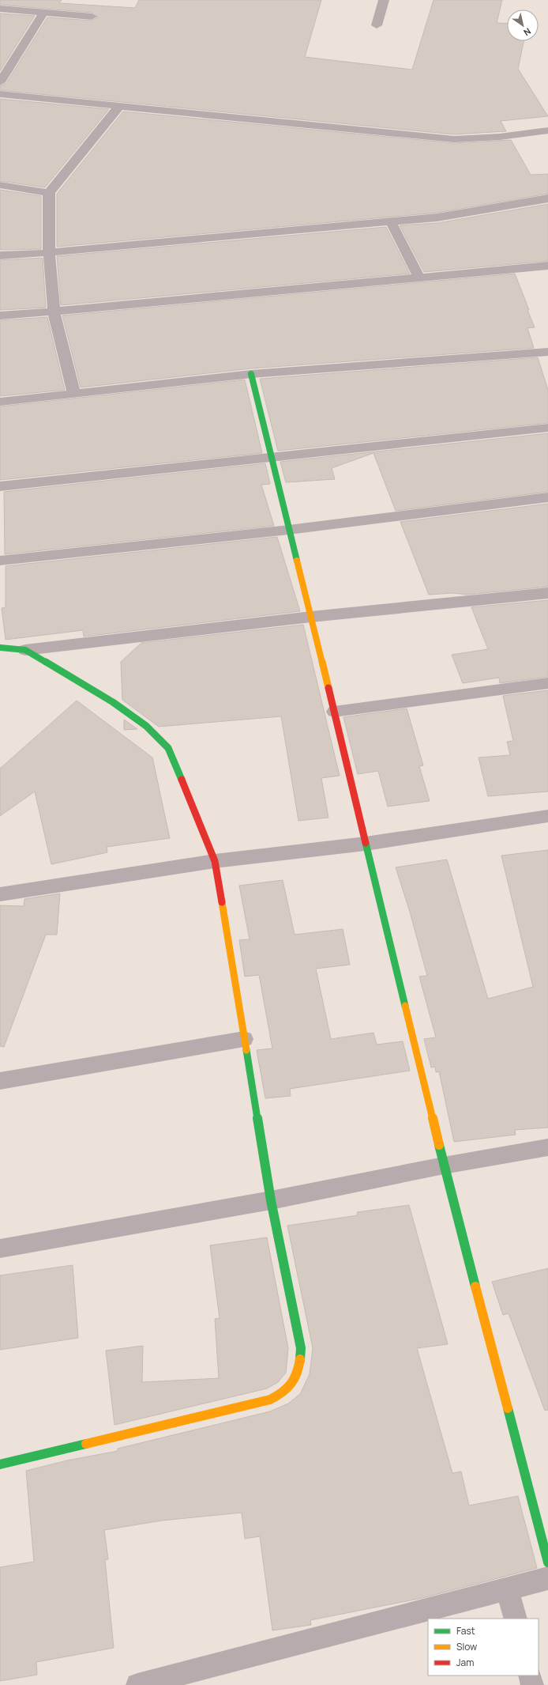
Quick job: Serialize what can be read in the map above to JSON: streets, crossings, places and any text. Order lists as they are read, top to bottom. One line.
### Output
{"legend":["Fast","Slow","Jam"],"north":"bottom right"}
